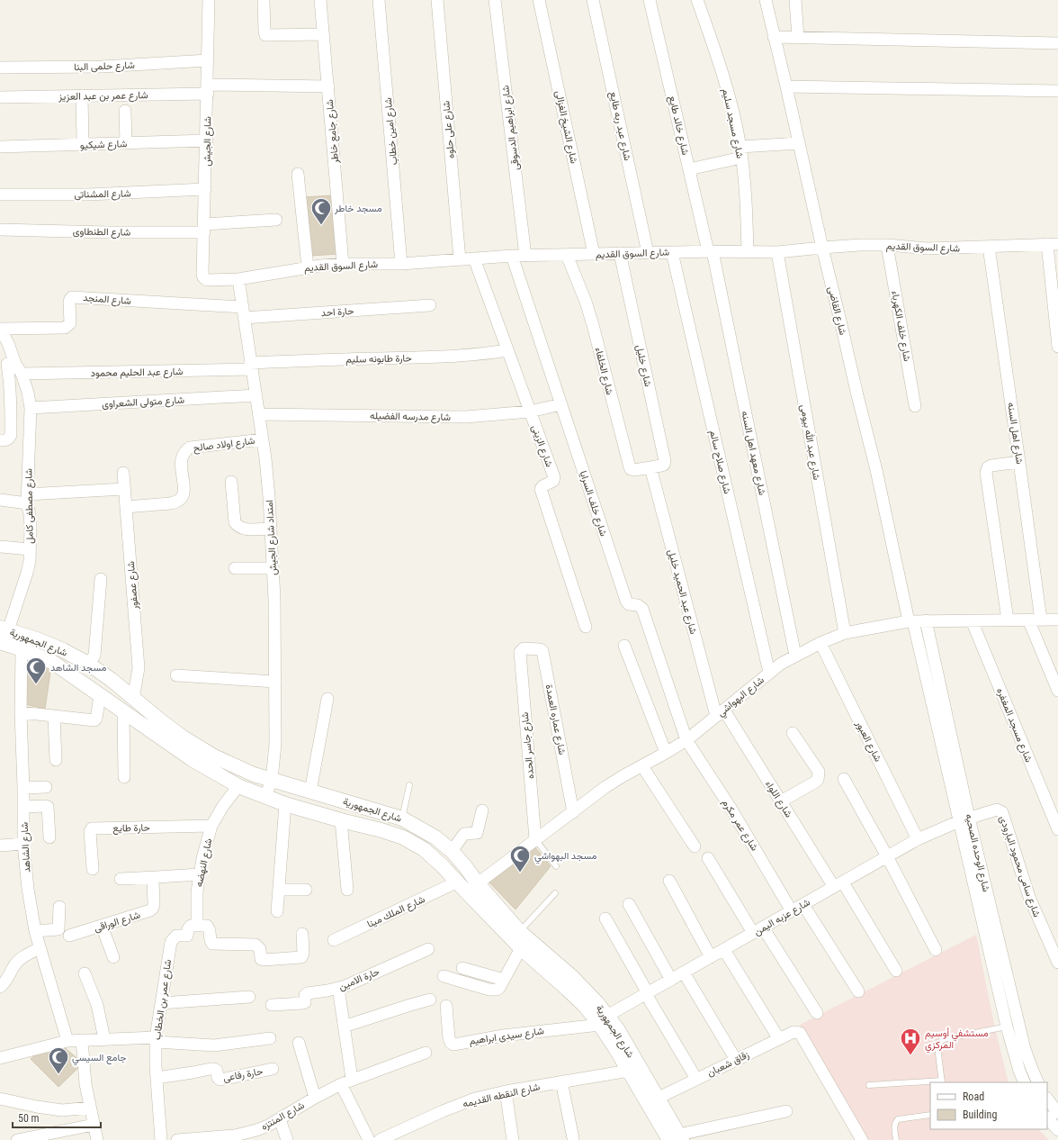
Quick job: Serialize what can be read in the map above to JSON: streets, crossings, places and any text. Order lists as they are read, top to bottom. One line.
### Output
{"streets":{"street":["شارع حلمى البنا","شارع عمر بن عبد العزيز","شارع مسجد سليم","شارع خالد طايع","شارع عبد ربه طايع","شارع الشيخ الغزالى","شارع ابراهيم الدسوقى","شارع على حلوه","شارع جامع خاطر","شارع امين خطاب","شارع الجيش","شارع شيكيو","شارع المشناتى","شارع الطنطاوى","شارع السوق القديم","شارع المنجد","شارع القاضى","حارة احد","شارع خلف الكهرباء","حارة طابونه سليم","شارع خليل","شارع الخلفاء","شارع عبد الحليم محمود","شارع متولى الشعراوى","شارع مدرسه الفضيله","شارع اهل السنه","شارع عبد الله بيومى","شارع اولاد صالح","شارع الزينى","شارع معهد اهل السنه","شارع صلاح سالم","شارع خلف السرايا","شارع مصطفى كامل","امتداد شارع الجيش","شارع عصفور","شارع عبد الحميد خليل","شارع الجمهورية","شارع البهواشي","شارع عماره العمدة","شارع مسجد المغفره","شارع العبور","شارع جاسر الحده","شارع اللواء","شارع عمر مكرم","حارة طايع","شارع الشاهد","شارع الوحده الصحيه","شارع النهضه","شارع سامى محمود البارودى","شارع الملك مينا","شارع عزبه اليمن","شارع الوراقى","حارة الامين","شارع عمر بن الخطاب","شارع سيدى ابراهيم","زقاق شعبان","حارة رفاعى","شارع النقطه القديمه","شارع المنتزه"]},"crossings":[["شارع حلمى البنا","شارع الجيش"],["شارع عمر بن عبد العزيز","شارع جامع خاطر"],["شارع عمر بن عبد العزيز","شارع الجيش"],["شارع مسجد سليم","شارع السوق القديم"],["شارع خالد طايع","شارع السوق القديم"],["شارع خالد طايع","شارع معهد اهل السنه"],["شارع عبد ربه طايع","شارع السوق القديم"],["شارع الشيخ الغزالى","شارع السوق القديم"],["شارع ابراهيم الدسوقى","شارع السوق القديم"],["شارع على حلوه","شارع السوق القديم"],["شارع جامع خاطر","شارع السوق القديم"],["شارع امين خطاب","شارع السوق القديم"],["شارع الجيش","شارع شيكيو"],["شارع الجيش","شارع المشناتى"],["شارع الجيش","شارع الطنطاوى"],["شارع الجيش","شارع السوق القديم"],["شارع السوق القديم","شارع القاضى"],["شارع السوق القديم","شارع خلف الكهرباء"],["شارع السوق القديم","شارع خليل"],["شارع السوق القديم","شارع الخلفاء"],["شارع السوق القديم","شارع اهل السنه"],["شارع السوق القديم","شارع عبد الله بيومى"],["شارع السوق القديم","شارع الزينى"],["شارع السوق القديم","شارع معهد اهل السنه"],["شارع السوق القديم","شارع صلاح سالم"],["شارع السوق القديم","شارع خلف السرايا"],["شارع السوق القديم","امتداد شارع الجيش"],["شارع المنجد","حارة احد"],["شارع المنجد","شارع مصطفى كامل"],["شارع المنجد","امتداد شارع الجيش"],["شارع القاضى","شارع البهواشي"],["شارع القاضى","شارع الوحده الصحيه"],["حارة احد","امتداد شارع الجيش"],["حارة طابونه سليم","شارع عبد الحليم محمود"],["حارة طابونه سليم","شارع الزينى"],["حارة طابونه سليم","امتداد شارع الجيش"],["شارع خليل","شارع الخلفاء"],["شارع خليل","شارع عبد الحميد خليل"],["شارع الخلفاء","شارع عبد الحميد خليل"],["شارع عبد الحليم محمود","شارع مصطفى كامل"],["شارع عبد الحليم محمود","امتداد شارع الجيش"],["شارع متولى الشعراوى","شارع مصطفى كامل"],["شارع متولى الشعراوى","امتداد شارع الجيش"],["شارع مدرسه الفضيله","شارع الزينى"],["شارع مدرسه الفضيله","شارع خلف السرايا"],["شارع مدرسه الفضيله","امتداد شارع الجيش"],["شارع اهل السنه","شارع البهواشي"],["شارع عبد الله بيومى","شارع البهواشي"],["شارع اولاد صالح","امتداد شارع الجيش"],["شارع اولاد صالح","شارع عصفور"],["شارع معهد اهل السنه","شارع البهواشي"],["شارع صلاح سالم","شارع البهواشي"],["شارع خلف السرايا","شارع البهواشي"],["شارع خلف السرايا","شارع عمر مكرم"],["شارع مصطفى كامل","شارع الجمهورية"],["امتداد شارع الجيش","شارع الجمهورية"],["شارع عصفور","شارع الجمهورية"],["شارع عبد الحميد خليل","شارع البهواشي"],["شارع عبد الحميد خليل","شارع اللواء"],["شارع الجمهورية","شارع البهواشي"],["شارع الجمهورية","شارع الشاهد"],["شارع الجمهورية","شارع النهضه"],["شارع الجمهورية","شارع الملك مينا"],["شارع الجمهورية","شارع عزبه اليمن"],["شارع الجمهورية","شارع سيدى ابراهيم"],["شارع الجمهورية","زقاق شعبان"],["شارع الجمهورية","شارع النقطه القديمه"],["شارع البهواشي","شارع عماره العمدة"],["شارع البهواشي","شارع مسجد المغفره"],["شارع البهواشي","شارع العبور"],["شارع البهواشي","شارع جاسر الحده"],["شارع البهواشي","شارع اللواء"],["شارع البهواشي","شارع عمر مكرم"],["شارع البهواشي","شارع الوحده الصحيه"],["شارع البهواشي","شارع الملك مينا"],["شارع عماره العمدة","شارع جاسر الحده"],["شارع العبور","شارع عزبه اليمن"],["شارع اللواء","شارع عزبه اليمن"],["شارع عمر مكرم","شارع عزبه اليمن"],["حارة طايع","شارع النهضه"],["شارع الوحده الصحيه","شارع سامى محمود البارودى"],["شارع الوحده الصحيه","شارع عزبه اليمن"],["شارع النهضه","شارع عمر بن الخطاب"],["شارع سامى محمود البارودى","شارع عزبه اليمن"],["شارع عزبه اليمن","شارع سيدى ابراهيم"],["شارع عمر بن الخطاب","حارة رفاعى"]],"places":{"mosque":["مسجد خاطر","مسجد الشاهد","مسجد البهواشي","جامع السيسي"],"hospital":["مستشفي أوسيم المركزي"]},"legend":["Road","Building"],"scale_bar":"50 m"}
